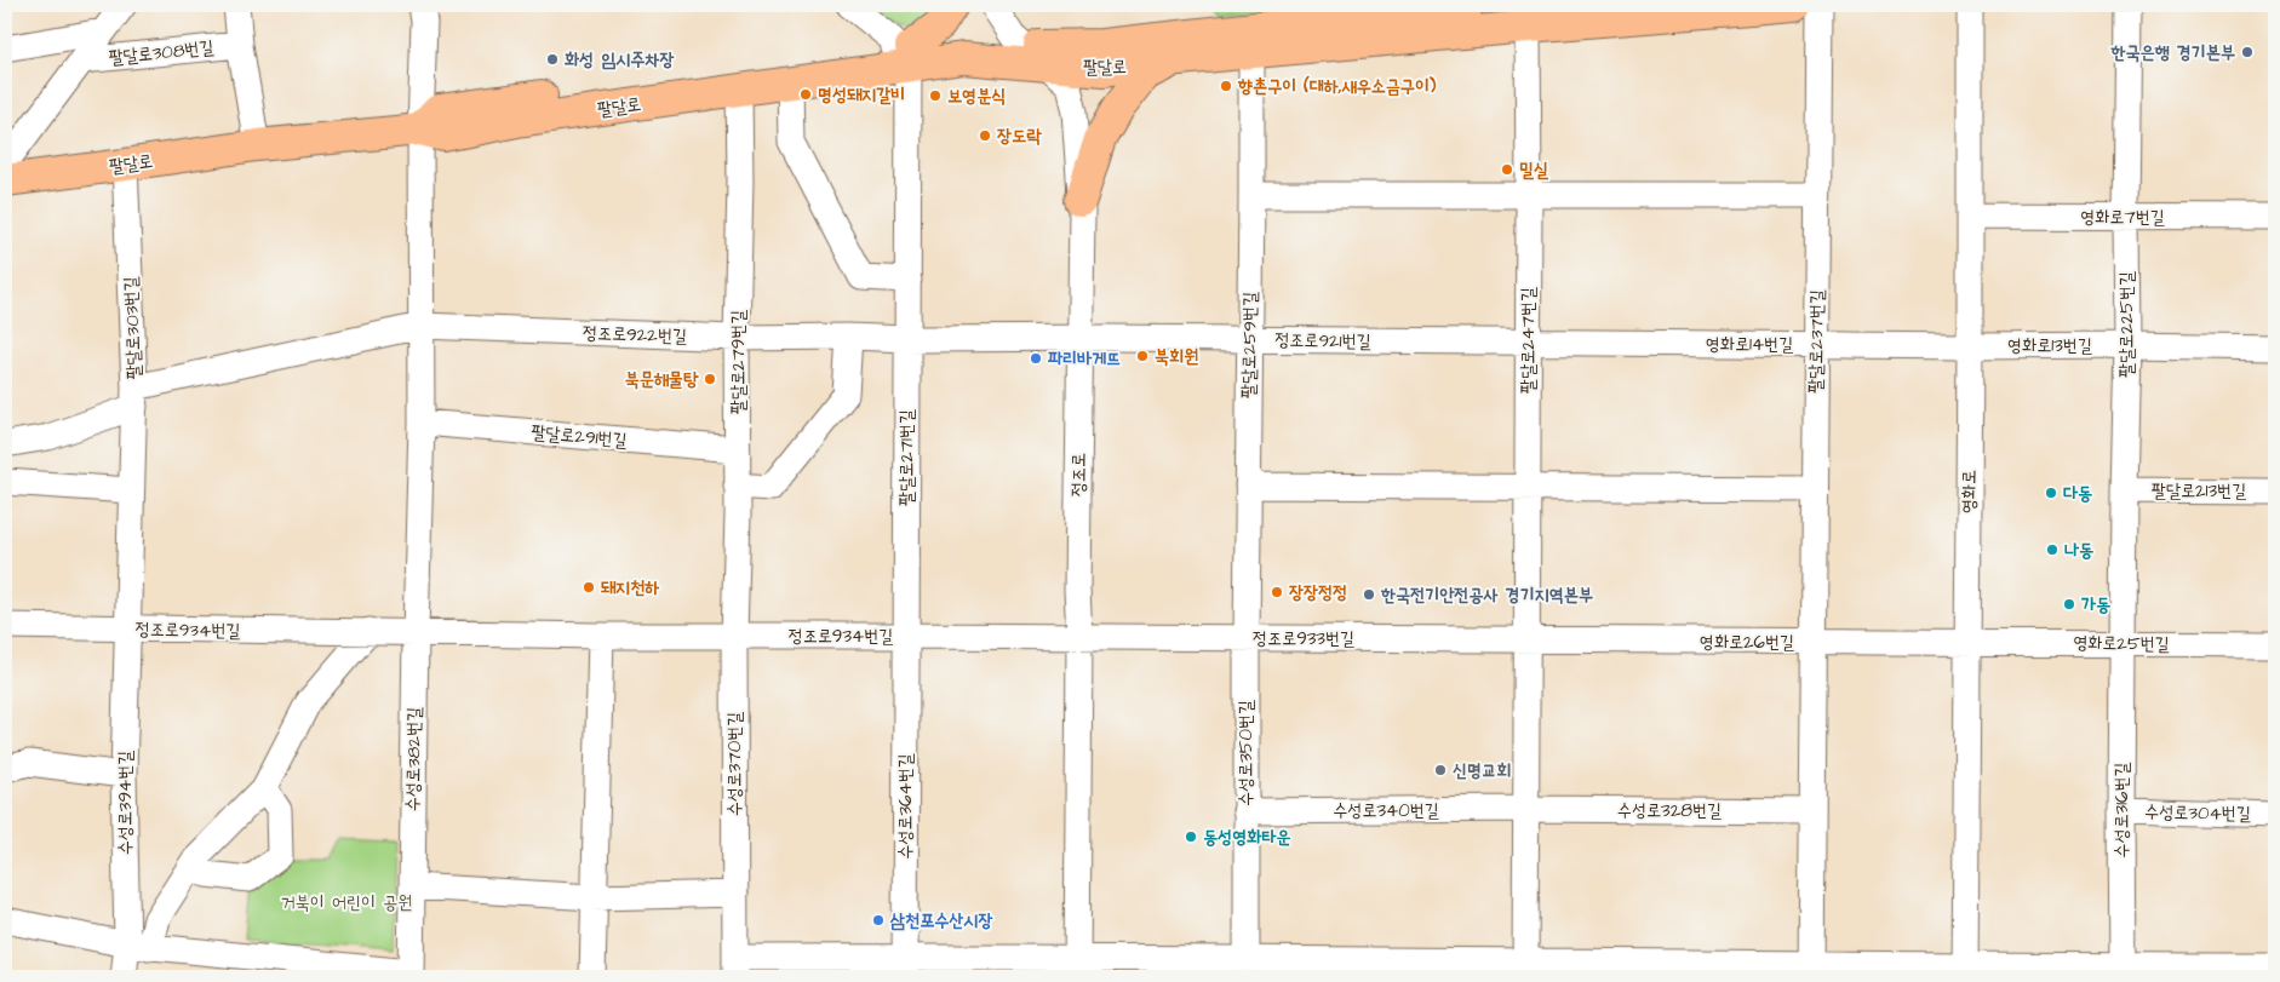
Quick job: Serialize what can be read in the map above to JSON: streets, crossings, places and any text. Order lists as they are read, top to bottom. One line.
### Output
{"streets":{"main road":["팔달로"],"street":["팔달로308번길","영화로7번길","팔달로225번길","팔달로303번길","정조로922번길","정조로921번길","팔달로247번길","팔달로237번길","영화로14번길","팔달로259번길","영화로13번길","팔달로279번길","팔달로291번길","팔달로271번길","정조로","팔달로213번길","영화로","정조로934번길","정조로933번길","영화로26번길","영화로25번길","수성로350번길","수성로382번길","수성로370번길","수성로394번길","수성로364번길","수성로340번길","수성로328번길","수성로316번길","수성로304번길"]},"crossings":[["팔달로","팔달로303번길"],["팔달로","팔달로247번길"],["팔달로","팔달로259번길"],["팔달로","팔달로279번길"],["팔달로","팔달로271번길"],["팔달로","정조로"],["영화로7번길","팔달로225번길"],["영화로7번길","영화로"],["팔달로225번길","영화로13번길"],["팔달로225번길","팔달로213번길"],["팔달로225번길","영화로25번길"],["팔달로225번길","수성로316번길"],["팔달로303번길","정조로934번길"],["팔달로303번길","수성로394번길"],["정조로922번길","정조로921번길"],["정조로922번길","팔달로279번길"],["정조로922번길","팔달로271번길"],["정조로922번길","정조로"],["정조로921번길","팔달로247번길"],["정조로921번길","영화로14번길"],["정조로921번길","팔달로259번길"],["정조로921번길","정조로"],["팔달로247번길","영화로14번길"],["팔달로247번길","정조로933번길"],["팔달로247번길","영화로26번길"],["팔달로237번길","영화로14번길"],["팔달로237번길","영화로26번길"],["영화로14번길","영화로13번길"],["영화로14번길","영화로"],["팔달로259번길","정조로933번길"],["팔달로259번길","수성로350번길"],["영화로13번길","영화로"],["팔달로279번길","팔달로291번길"],["팔달로279번길","정조로934번길"],["팔달로279번길","수성로370번길"],["팔달로271번길","정조로934번길"],["팔달로271번길","수성로364번길"],["정조로","정조로934번길"],["정조로","정조로933번길"],["영화로","영화로26번길"],["영화로","영화로25번길"],["정조로934번길","정조로933번길"],["정조로934번길","수성로382번길"],["정조로934번길","수성로370번길"],["정조로934번길","수성로394번길"],["정조로934번길","수성로364번길"],["정조로933번길","영화로26번길"],["정조로933번길","수성로350번길"],["영화로26번길","영화로25번길"],["영화로25번길","수성로316번길"],["수성로350번길","수성로340번길"],["수성로340번길","수성로328번길"],["수성로316번길","수성로304번길"]],"parks":["거북이 어린이 공원"],"places":["한국은행 경기본부","화성 임시주차장","향촌구이 (대하,새우소금구이)","명성돼지갈비","보영분식","장도락","밀실","북회원","파리바게뜨","북문해물탕","다동","나동","돼지천하","장장정정","한국전기안전공사 경기지역본부","가동","신명교회","동성영화타운","삼천포수산시장"]}
